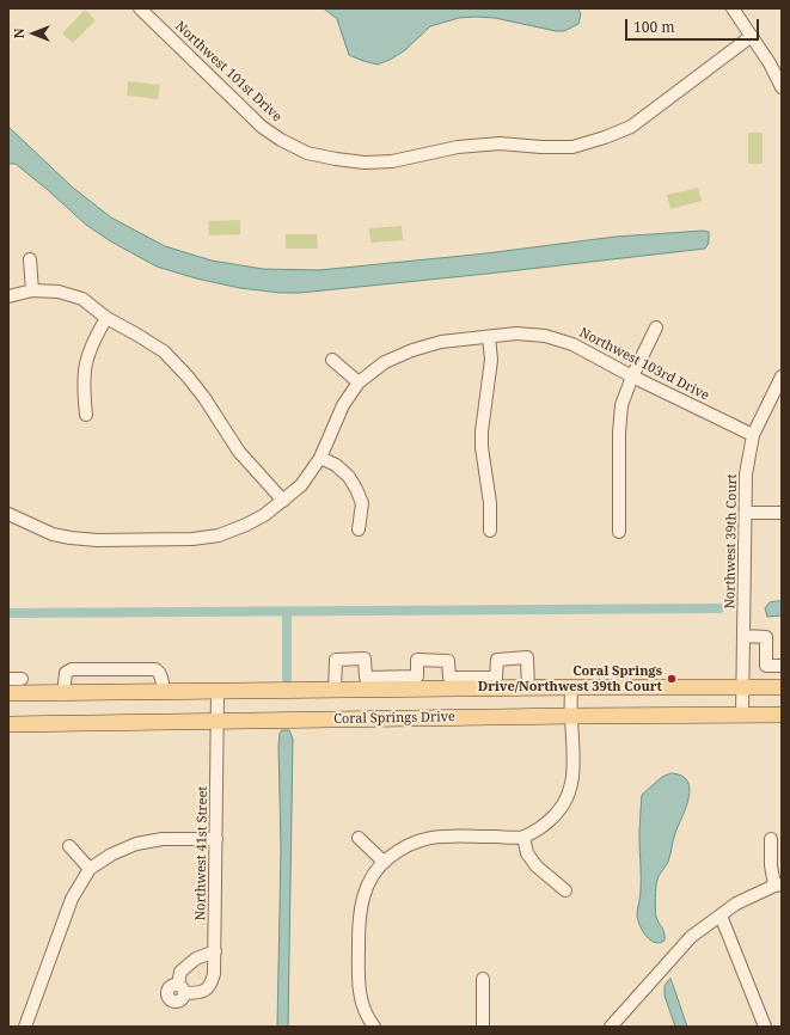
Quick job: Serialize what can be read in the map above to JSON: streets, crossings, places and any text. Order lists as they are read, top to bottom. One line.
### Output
{"streets":{"main road":["Coral Springs Drive"],"street":["Northwest 101st Drive","Northwest 103rd Drive","Northwest 39th Court","Northwest 41st Street"]},"crossings":[["Northwest 103rd Drive","Northwest 39th Court"],["Northwest 39th Court","Coral Springs Drive"],["Coral Springs Drive","Northwest 41st Street"]],"places":["Coral Springs Drive/Northwest 39th Court"],"scale_bar":"100 m","north":"left"}
